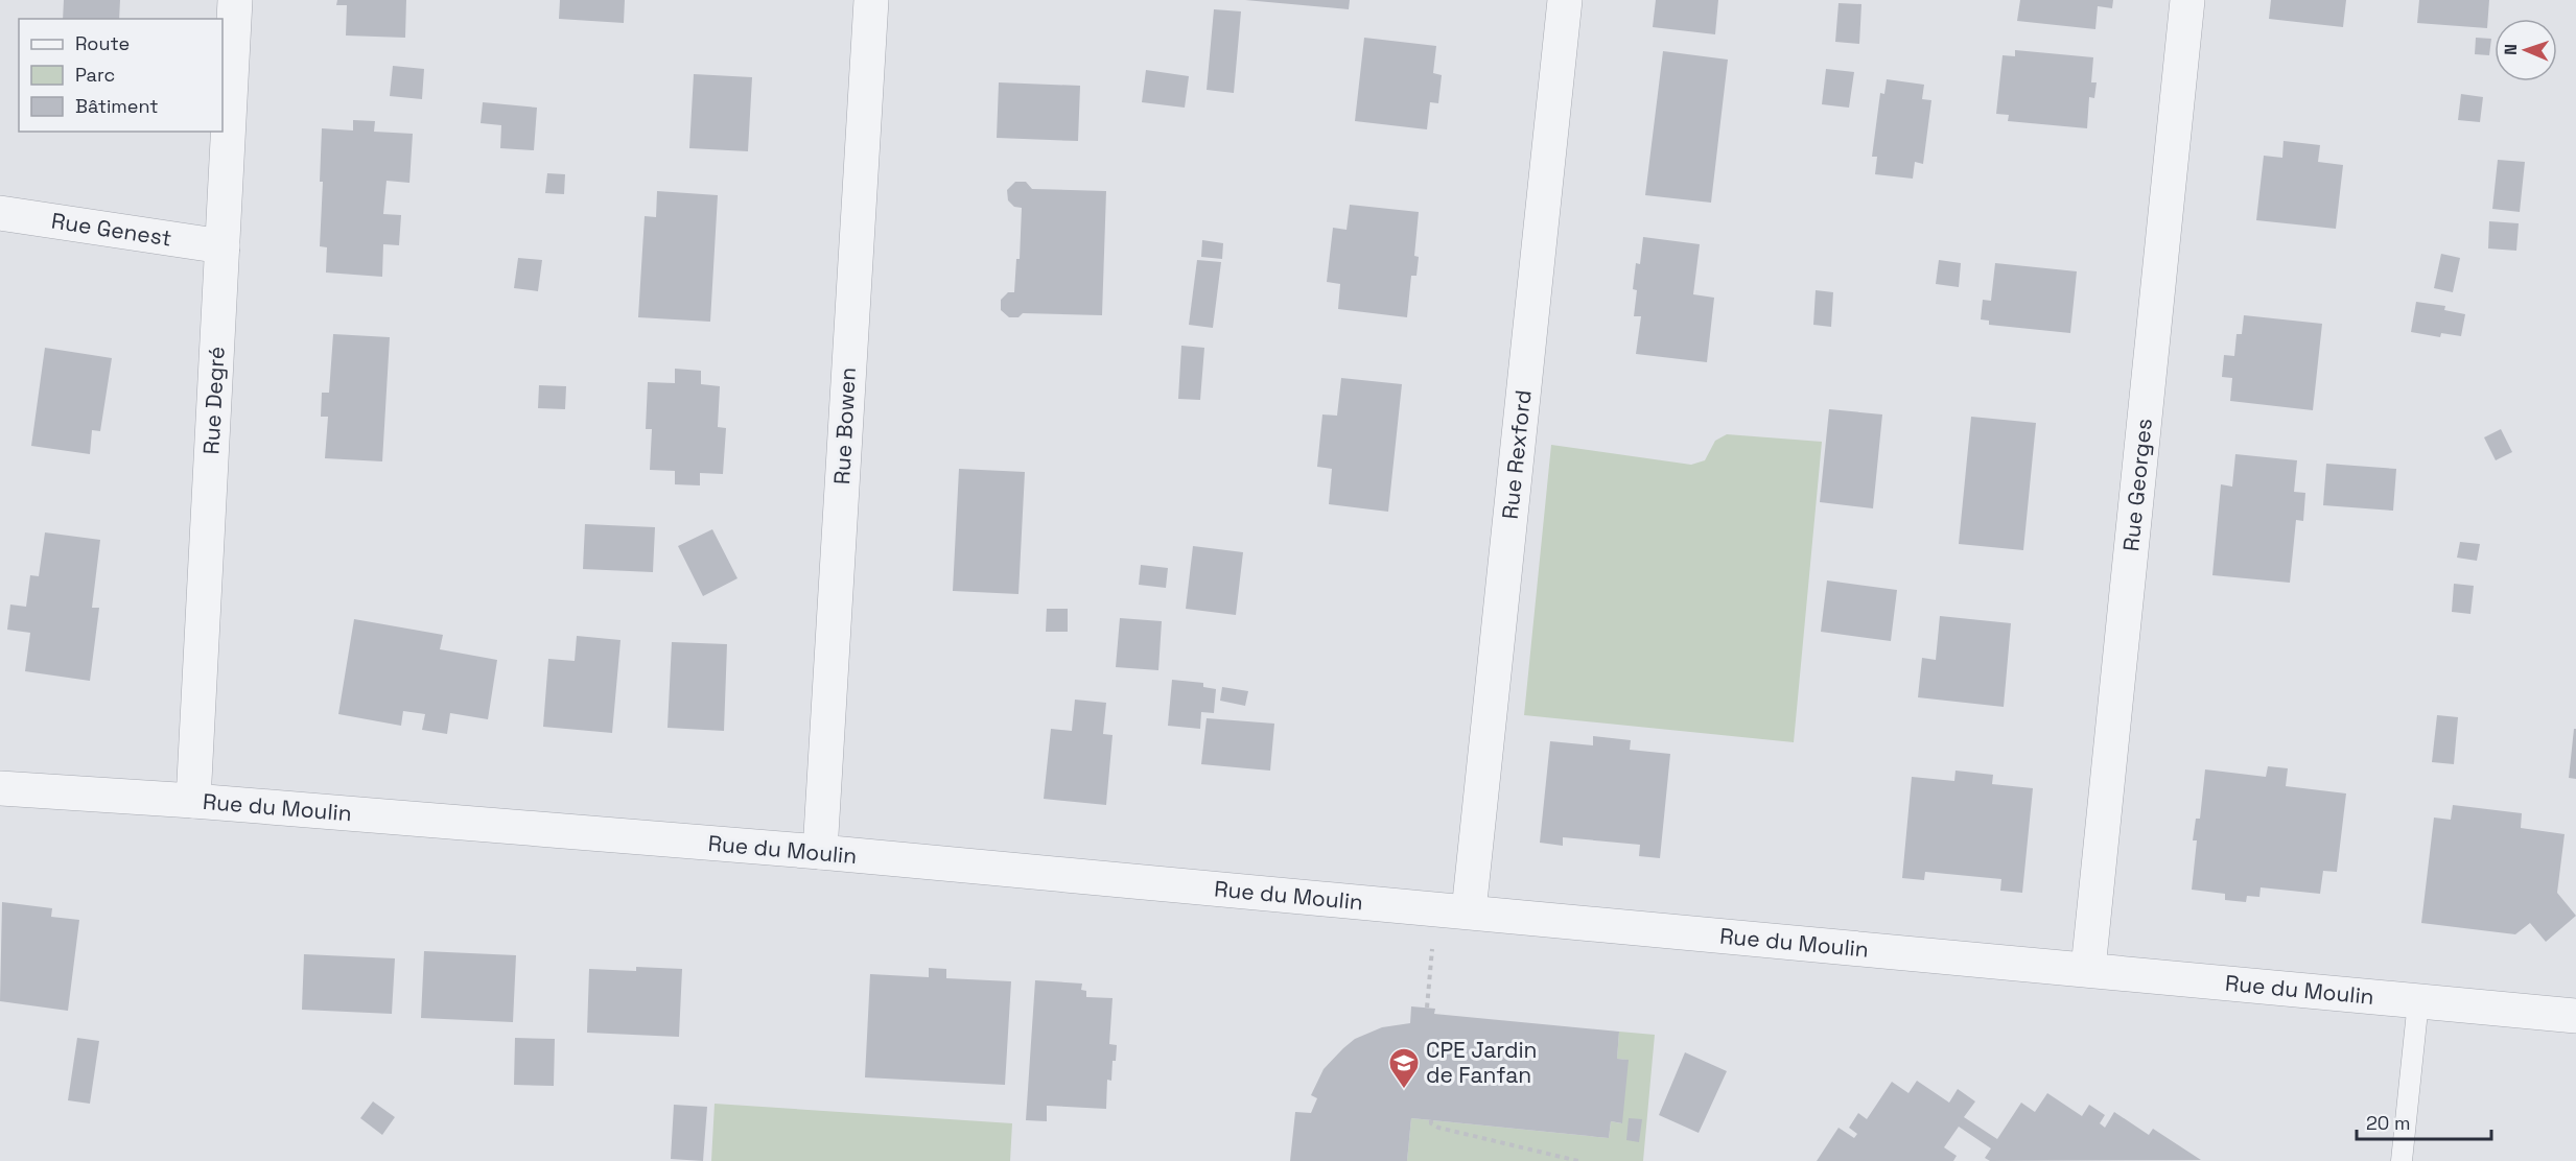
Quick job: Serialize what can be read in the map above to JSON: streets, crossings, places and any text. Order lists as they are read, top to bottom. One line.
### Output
{"streets":{"street":["Rue Genest","Rue Degré","Rue Bowen","Rue Rexford","Rue Georges","Rue du Moulin"]},"crossings":[["Rue Genest","Rue Degré"],["Rue Degré","Rue du Moulin"],["Rue Bowen","Rue du Moulin"],["Rue Rexford","Rue du Moulin"],["Rue Georges","Rue du Moulin"]],"places":{"school or university":["CPE Jardin de Fanfan"]},"legend":["Route","Parc","Bâtiment"],"scale_bar":"20 m","north":"left"}
